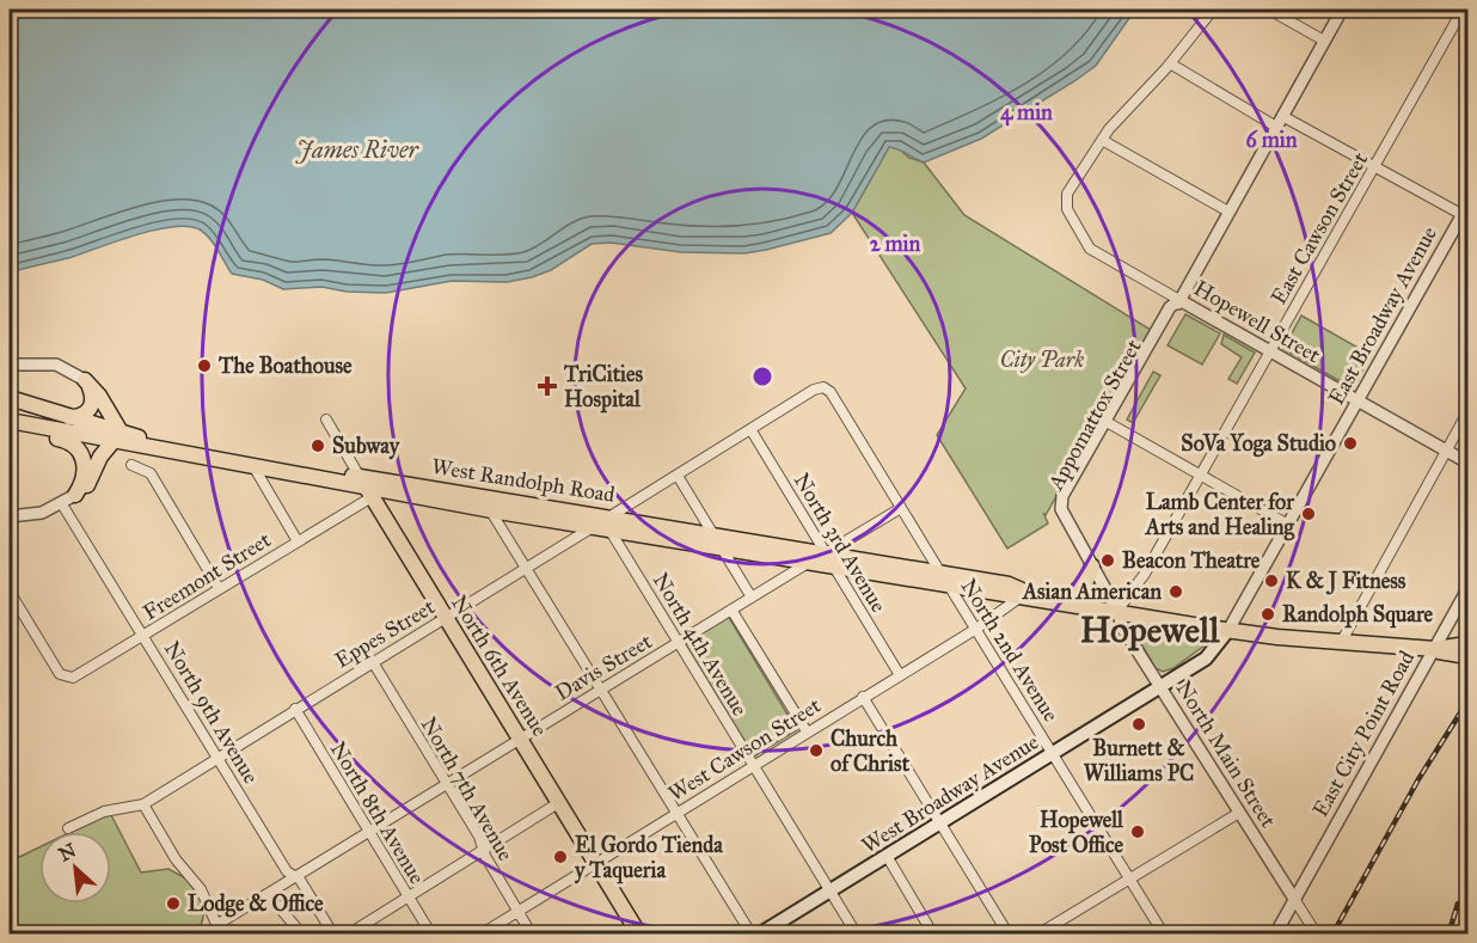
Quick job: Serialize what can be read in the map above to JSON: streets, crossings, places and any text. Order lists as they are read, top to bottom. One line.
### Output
{"streets":{"main road":["East Broadway Avenue","West Randolph Road","North 6th Avenue","West Broadway Avenue"],"street":["East Cawson Street","Hopewell Street","Appomattox Street","North 3rd Avenue","Freemont Street","Eppes Street","North 4th Avenue","North 2nd Avenue","Davis Street","North 9th Avenue","East City Point Road","West Cawson Street","North Main Street","North 7th Avenue","North 8th Avenue"]},"crossings":[["East Cawson Street","Hopewell Street"],["East Cawson Street","West Randolph Road"],["East Cawson Street","North Main Street"],["East Broadway Avenue","Hopewell Street"],["East Broadway Avenue","West Randolph Road"],["East Broadway Avenue","North Main Street"],["East Broadway Avenue","West Broadway Avenue"],["Hopewell Street","Appomattox Street"],["Appomattox Street","North Main Street"],["West Randolph Road","North 3rd Avenue"],["West Randolph Road","Freemont Street"],["West Randolph Road","Eppes Street"],["West Randolph Road","North 4th Avenue"],["West Randolph Road","North 2nd Avenue"],["West Randolph Road","North 6th Avenue"],["West Randolph Road","Davis Street"],["West Randolph Road","East City Point Road"],["West Randolph Road","West Cawson Street"],["West Randolph Road","North Main Street"],["North 3rd Avenue","North 2nd Avenue"],["North 3rd Avenue","Davis Street"],["North 3rd Avenue","West Cawson Street"],["Freemont Street","North 6th Avenue"],["Freemont Street","North 9th Avenue"],["Eppes Street","North 6th Avenue"],["Eppes Street","North 9th Avenue"],["Eppes Street","North 7th Avenue"],["Eppes Street","North 8th Avenue"],["North 4th Avenue","Davis Street"],["North 4th Avenue","West Cawson Street"],["North 4th Avenue","West Broadway Avenue"],["North 2nd Avenue","Davis Street"],["North 2nd Avenue","West Cawson Street"],["North 2nd Avenue","West Broadway Avenue"],["North 6th Avenue","Davis Street"],["North 6th Avenue","West Cawson Street"],["Davis Street","North 9th Avenue"],["Davis Street","North 7th Avenue"],["Davis Street","North 8th Avenue"],["East City Point Road","North Main Street"],["West Cawson Street","North 7th Avenue"],["North Main Street","West Broadway Avenue"]],"districts":["Hopewell"],"water":["James River"],"parks":["City Park"],"places":{"other":["The Boathouse","SoVa Yoga Studio","Subway","Lamb Center for Arts and Healing","Beacon Theatre","K & J Fitness","Asian American","Randolph Square","Burnett & Williams PC","Church of Christ","Hopewell Post Office","El Gordo Tienda y Taqueria","Lodge & Office"],"health":["TriCities Hospital"]},"north":"top left","rings":["4 min","6 min","2 min"]}
